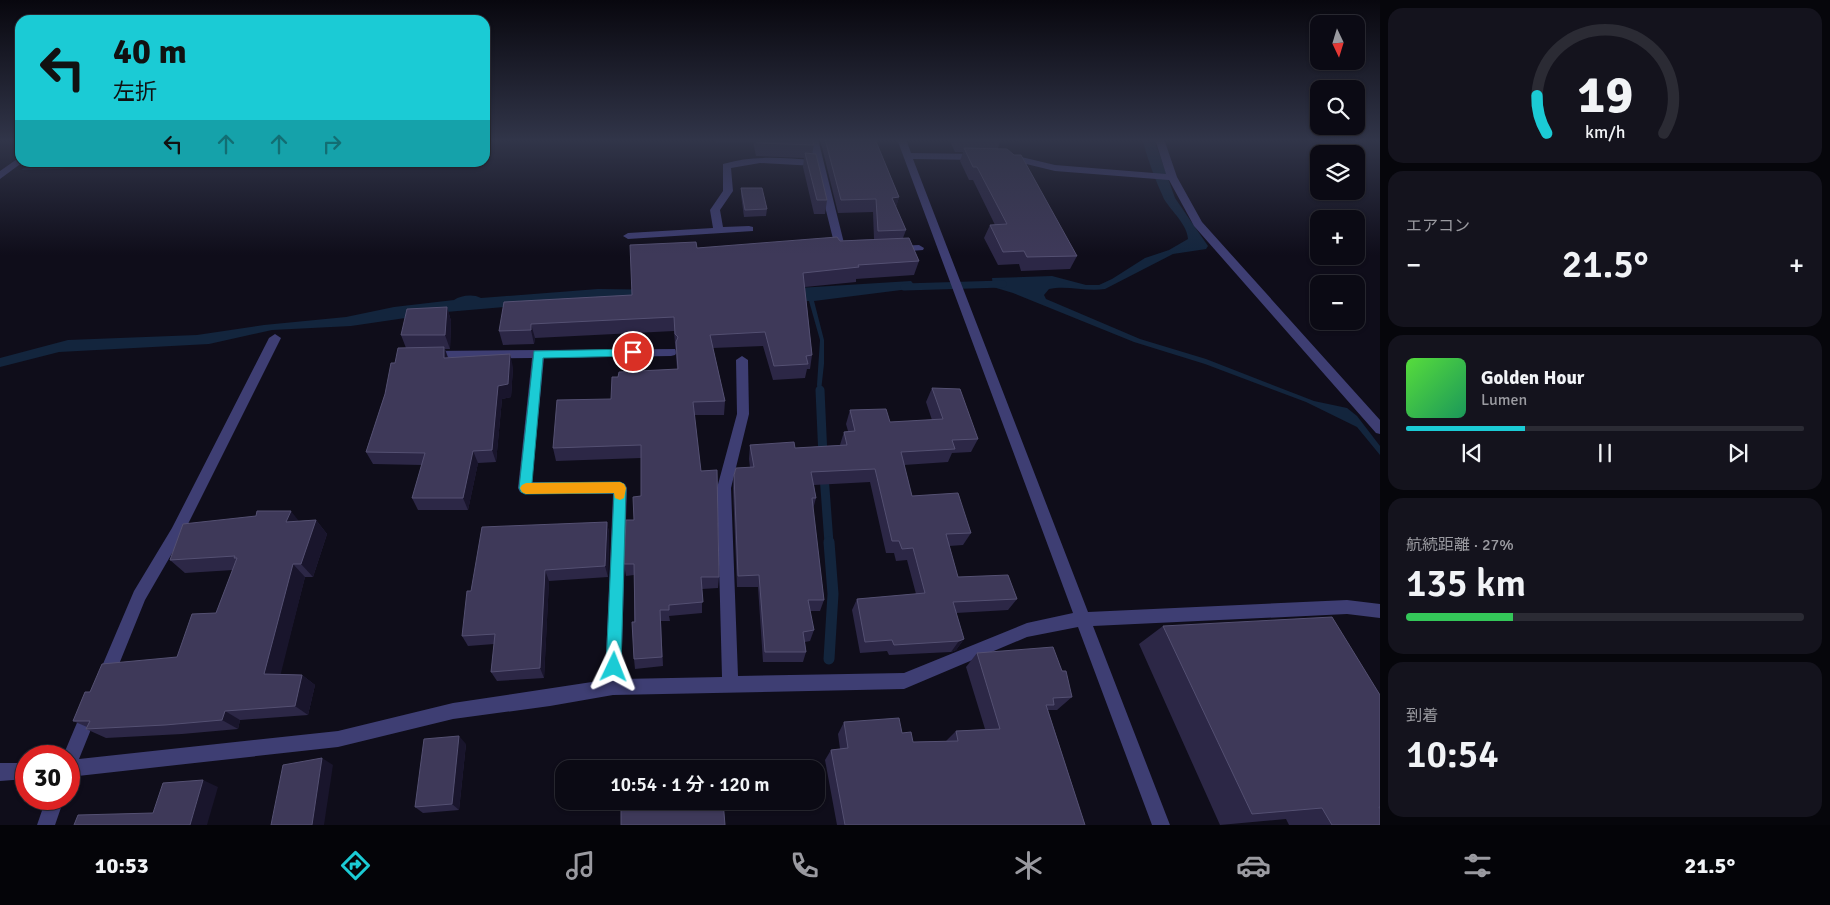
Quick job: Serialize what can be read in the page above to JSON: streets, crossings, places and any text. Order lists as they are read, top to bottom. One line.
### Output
{"north":"bottom","page":{"map_buttons":["+","−"],"turn":["40 m","左折"],"tile":["エアコン",["航続距離 · 27%","135 km"],["到着","10:54"]],"heat":["−","21.5°","+"],"song":["Golden Hour","Lumen"],"limit":"30","trip":"10:54 · 1 分 · 120 m","tabs":["10:53","21.5°"],"gauge":["19","km/h"]}}
